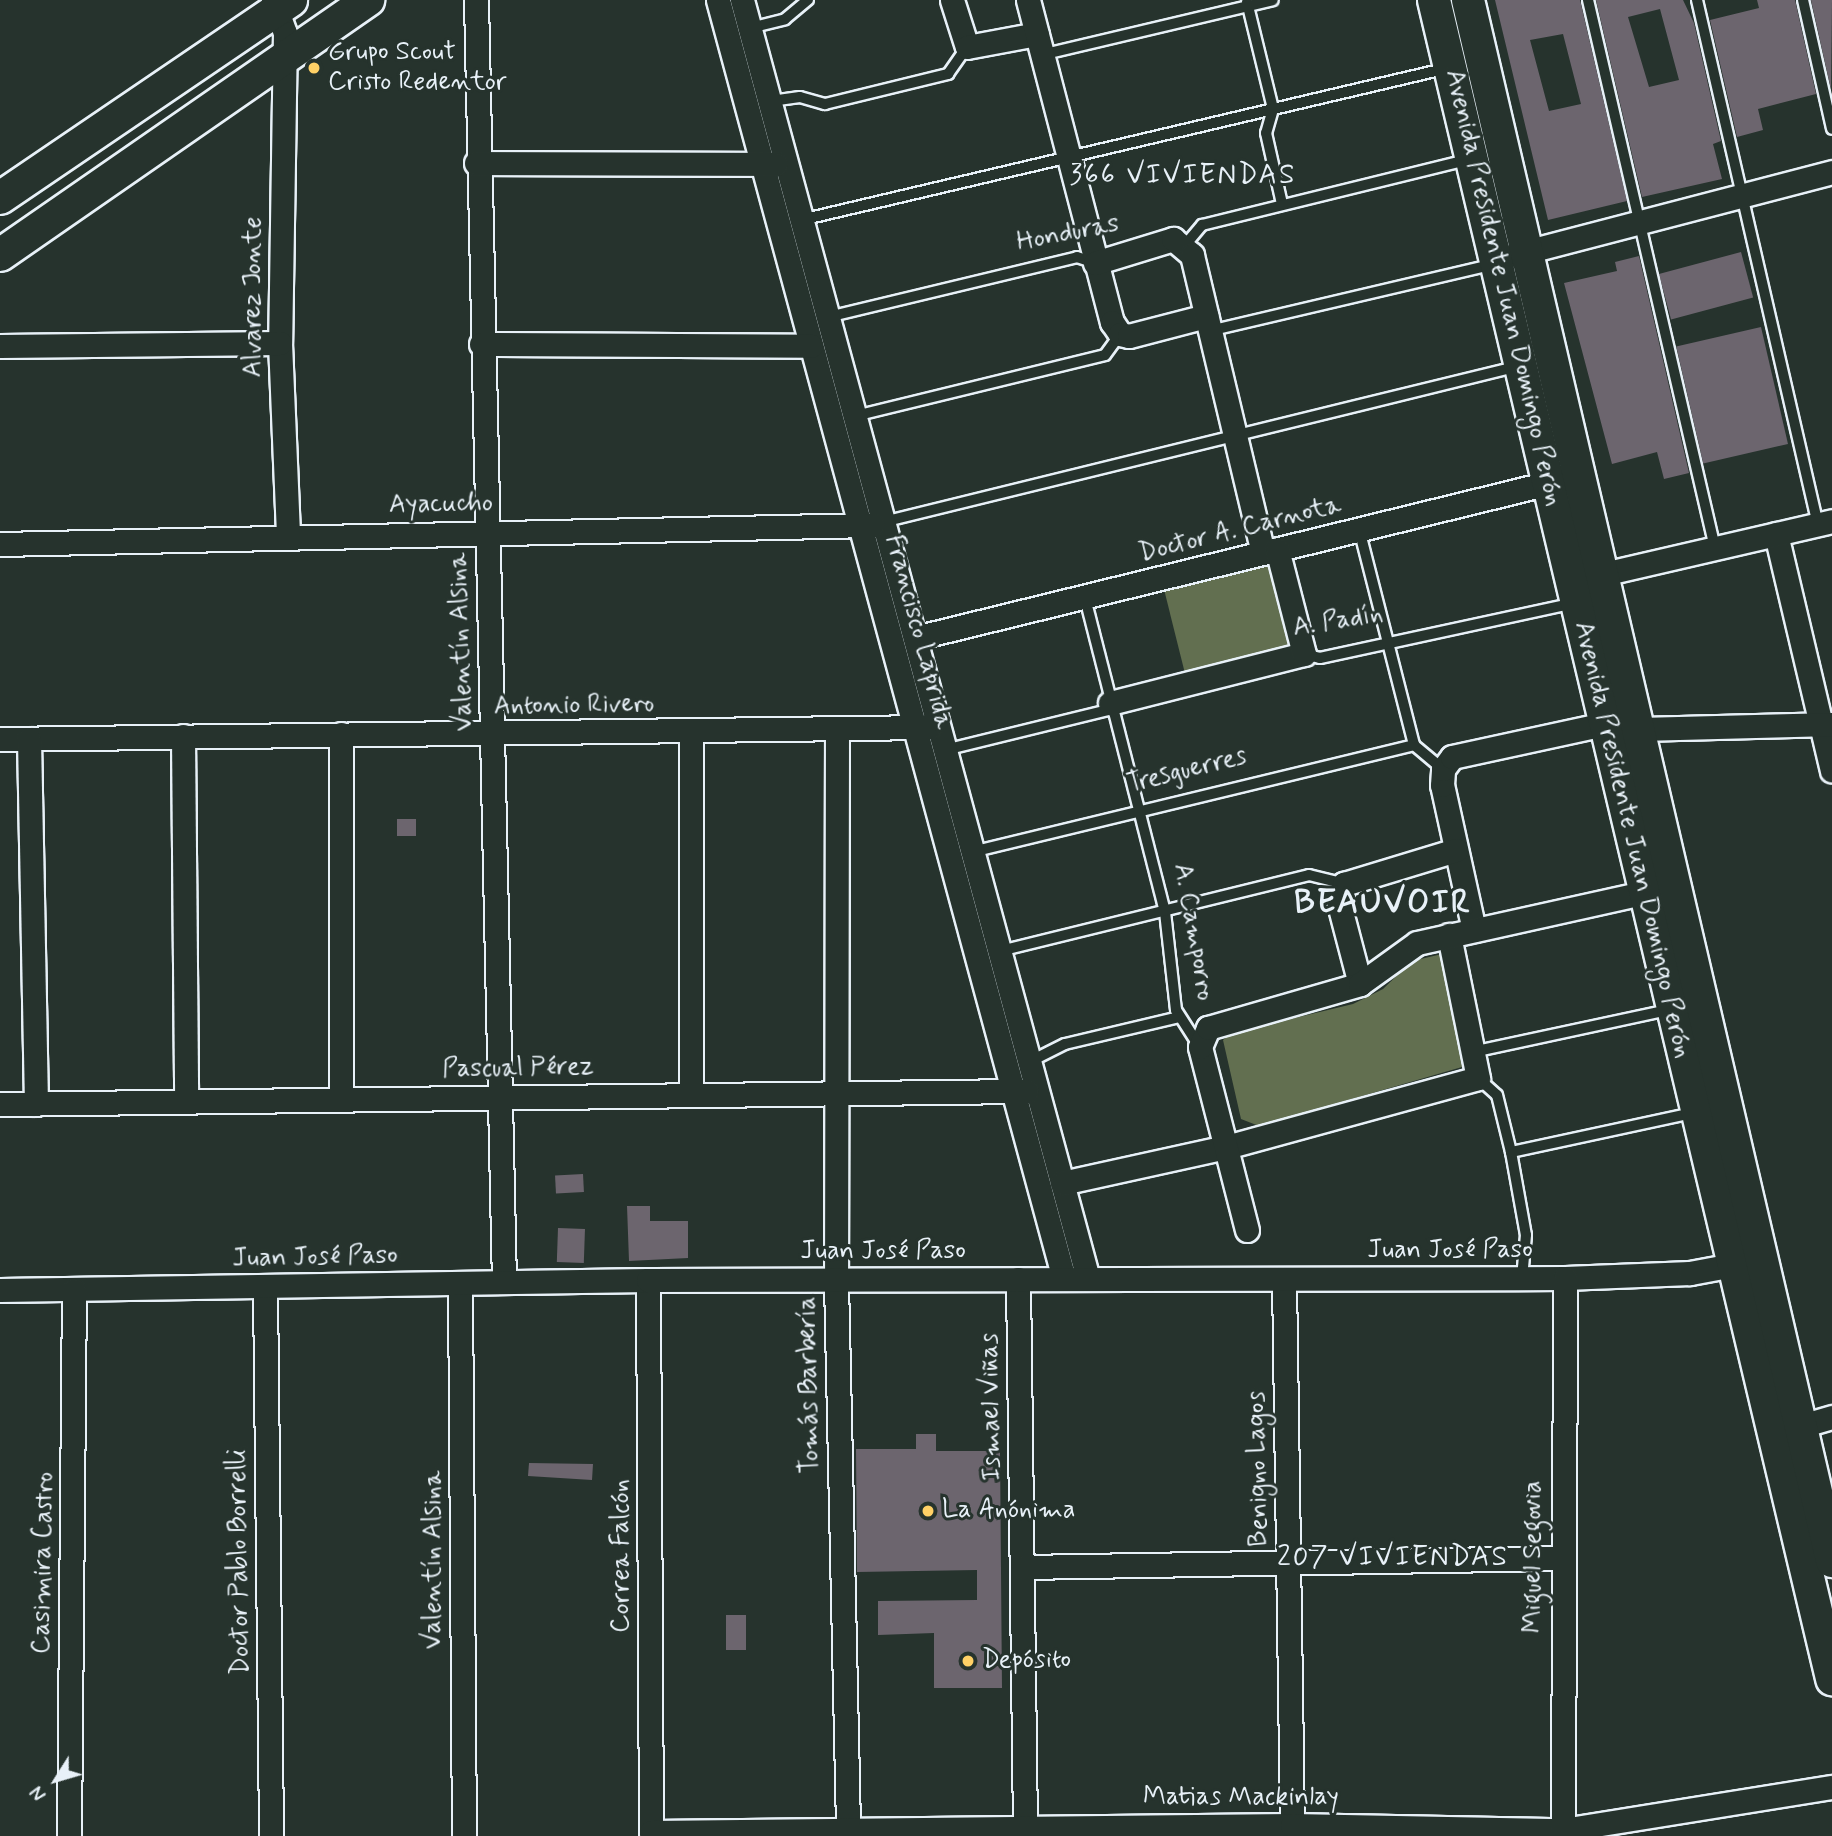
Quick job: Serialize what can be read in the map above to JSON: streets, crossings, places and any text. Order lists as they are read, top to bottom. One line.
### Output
{"streets":{"main road":["Avenida Presidente Juan Domingo Perón"],"street":["Honduras","Alvarez Jonte","Ayacucho","Doctor A. Carnota","A. Padín","Francisco Laprida","Valentín Alsina","Antonio Rivero","A. Camporro","Pascual Pérez","Juan José Paso","Tomás Barbería","Ismael Viñas","Benigno Lagos","Correa Falcón","Miguel Segovia","Doctor Pablo Borrelli","Casimira Castro","Matias Mackinlay"],"lane":["Tresguerres"]},"crossings":[["Honduras","Francisco Laprida"],["Avenida Presidente Juan Domingo Perón","Doctor A. Carnota"],["Avenida Presidente Juan Domingo Perón","A. Padín"],["Avenida Presidente Juan Domingo Perón","Juan José Paso"],["Alvarez Jonte","Ayacucho"],["Ayacucho","Francisco Laprida"],["Ayacucho","Valentín Alsina"],["Doctor A. Carnota","Francisco Laprida"],["Doctor A. Carnota","A. Camporro"],["A. Padín","Francisco Laprida"],["A. Padín","A. Camporro"],["Francisco Laprida","Antonio Rivero"],["Francisco Laprida","Tresguerres"],["Francisco Laprida","Pascual Pérez"],["Francisco Laprida","Juan José Paso"],["Valentín Alsina","Antonio Rivero"],["Valentín Alsina","Pascual Pérez"],["Valentín Alsina","Juan José Paso"],["Antonio Rivero","Tomás Barbería"],["Tresguerres","A. Camporro"],["Pascual Pérez","Tomás Barbería"],["Juan José Paso","Tomás Barbería"],["Juan José Paso","Ismael Viñas"],["Juan José Paso","Benigno Lagos"],["Juan José Paso","Correa Falcón"],["Juan José Paso","Miguel Segovia"],["Juan José Paso","Doctor Pablo Borrelli"],["Juan José Paso","Casimira Castro"],["Tomás Barbería","Matias Mackinlay"],["Ismael Viñas","Matias Mackinlay"],["Benigno Lagos","Matias Mackinlay"],["Correa Falcón","Matias Mackinlay"],["Miguel Segovia","Matias Mackinlay"]],"districts":["366 VIVIENDAS","BEAUVOIR","207 VIVIENDAS"],"places":["Grupo Scout Cristo Redentor","La Anónima","Depósito"],"north":"bottom left"}
